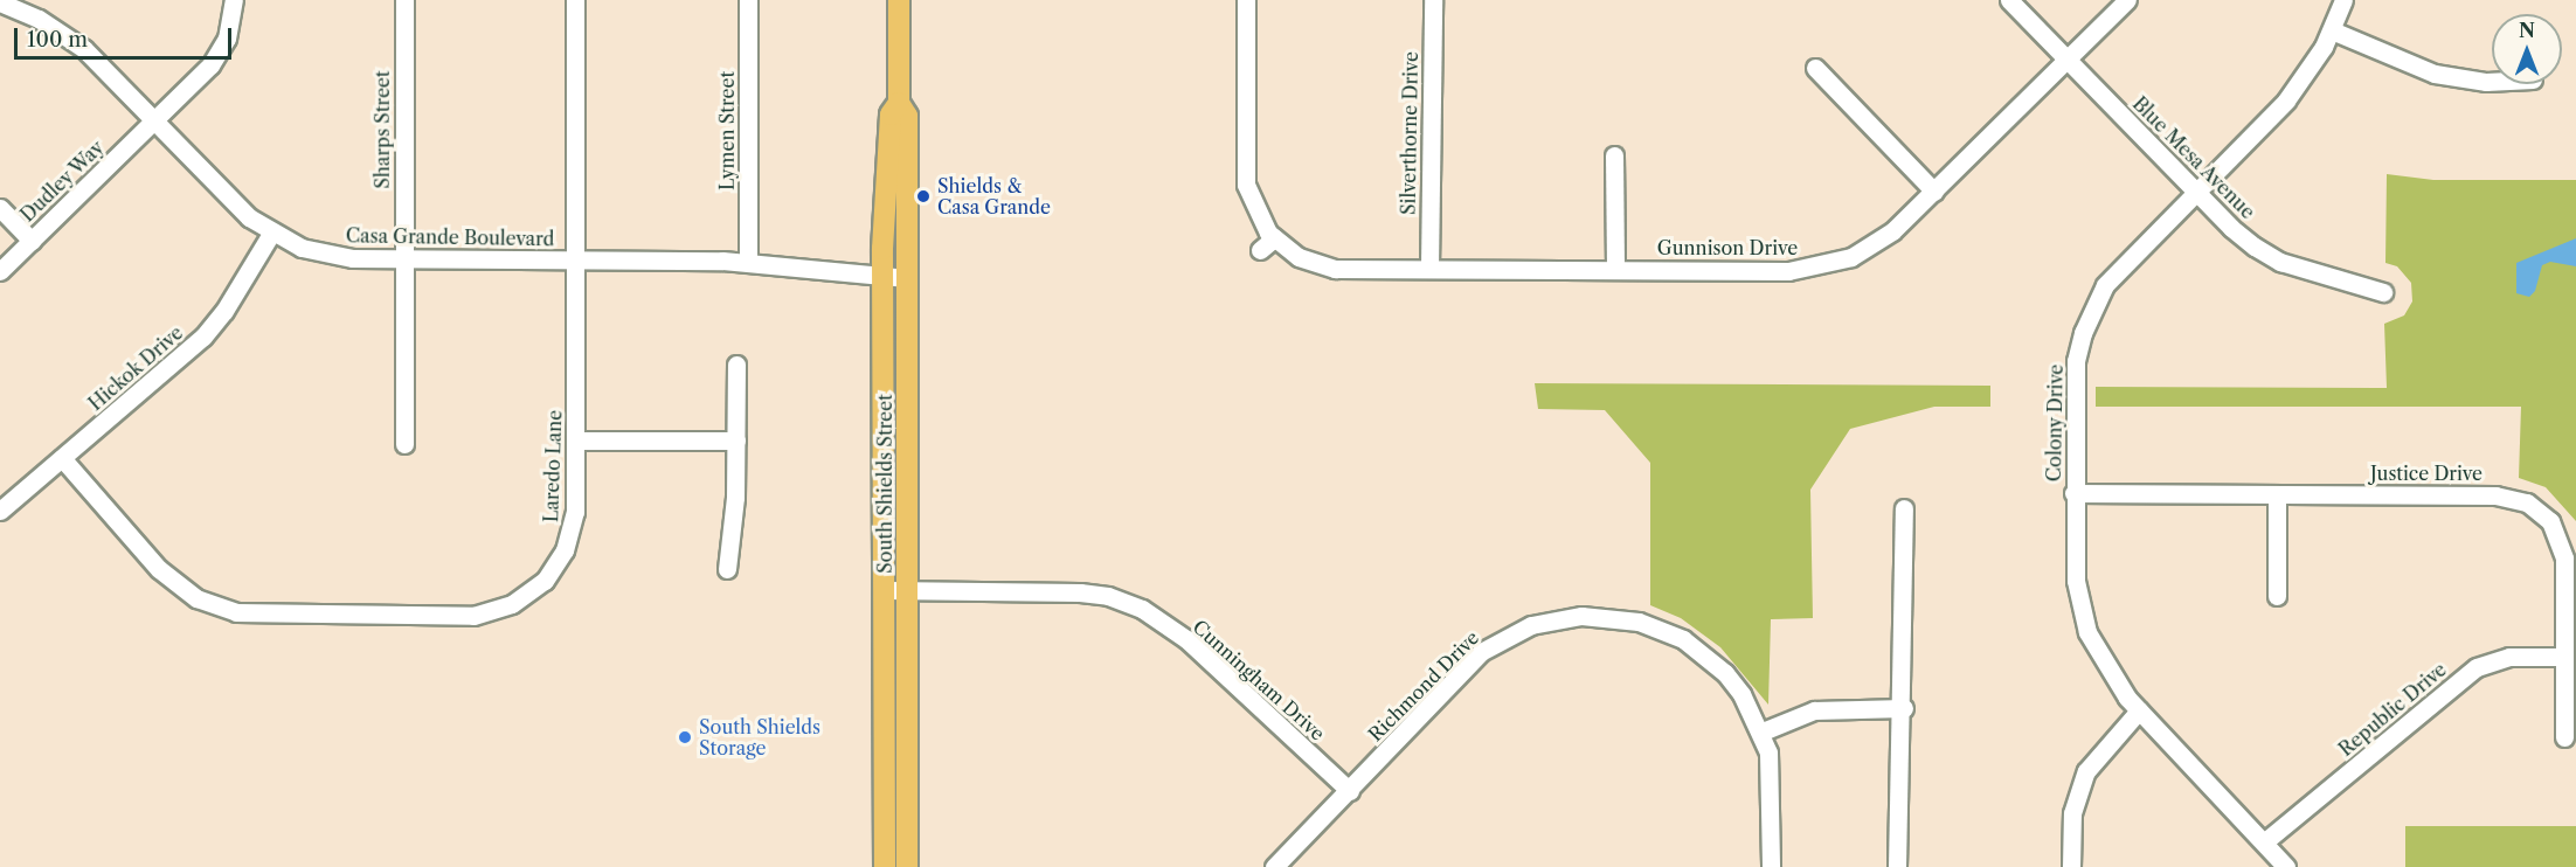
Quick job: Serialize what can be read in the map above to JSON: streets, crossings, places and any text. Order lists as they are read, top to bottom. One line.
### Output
{"streets":{"main road":["South Shields Street"],"street":["Sharps Street","Lymen Street","Silverthorne Drive","Blue Mesa Avenue","Dudley Way","Casa Grande Boulevard","Gunnison Drive","Hickok Drive","Colony Drive","Laredo Lane","Justice Drive","Cunningham Drive","Richmond Drive","Republic Drive"]},"crossings":[["Sharps Street","Casa Grande Boulevard"],["Lymen Street","Casa Grande Boulevard"],["Silverthorne Drive","Gunnison Drive"],["Blue Mesa Avenue","Gunnison Drive"],["Blue Mesa Avenue","Colony Drive"],["Dudley Way","Casa Grande Boulevard"],["Casa Grande Boulevard","Hickok Drive"],["Casa Grande Boulevard","Laredo Lane"],["Casa Grande Boulevard","South Shields Street"],["Hickok Drive","Laredo Lane"],["Colony Drive","Justice Drive"],["Colony Drive","Republic Drive"],["Justice Drive","Republic Drive"],["South Shields Street","Cunningham Drive"],["Cunningham Drive","Richmond Drive"]],"places":["Shields & Casa Grande","South Shields Storage"],"scale_bar":"100 m","north":"top"}
